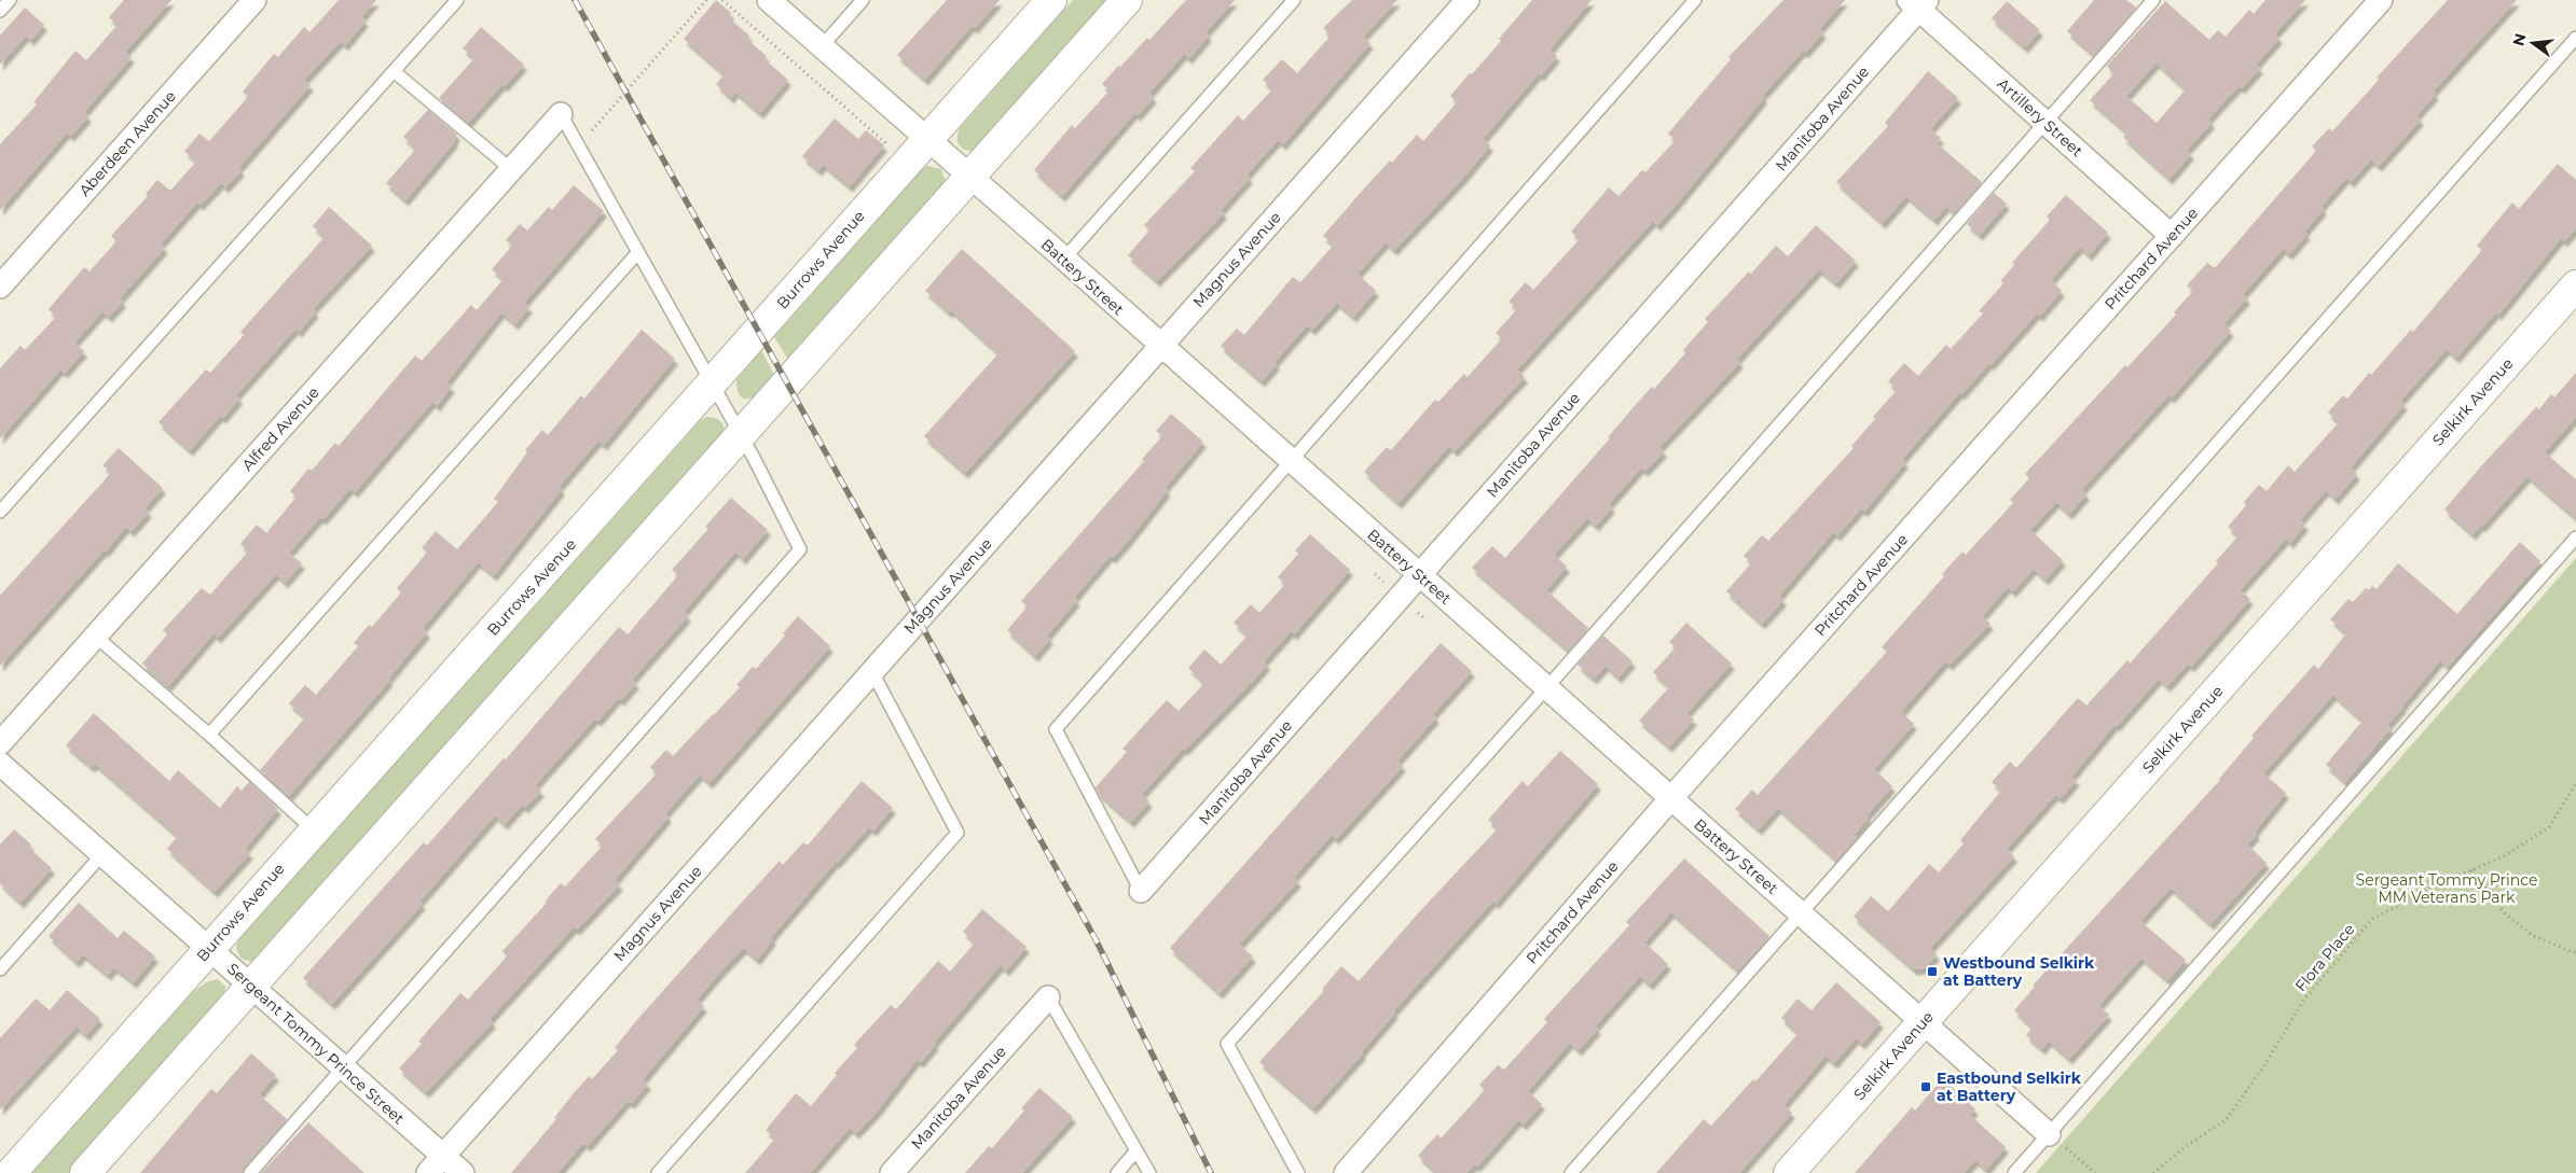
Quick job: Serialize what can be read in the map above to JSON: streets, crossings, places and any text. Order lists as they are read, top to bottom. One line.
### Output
{"streets":{"street":["Artillery Street","Manitoba Avenue","Aberdeen Avenue","Pritchard Avenue","Burrows Avenue","Magnus Avenue","Battery Street","Selkirk Avenue","Alfred Avenue","Sergeant Tommy Prince Street"],"path":["Flora Place"]},"crossings":[["Artillery Street","Manitoba Avenue"],["Artillery Street","Pritchard Avenue"],["Manitoba Avenue","Battery Street"],["Pritchard Avenue","Battery Street"],["Burrows Avenue","Battery Street"],["Burrows Avenue","Sergeant Tommy Prince Street"],["Magnus Avenue","Battery Street"],["Magnus Avenue","Sergeant Tommy Prince Street"],["Battery Street","Selkirk Avenue"]],"parks":["Sergeant Tommy Prince MM Veterans Park"],"places":{"transit":["Westbound Selkirk at Battery","Eastbound Selkirk at Battery"]},"north":"left"}
